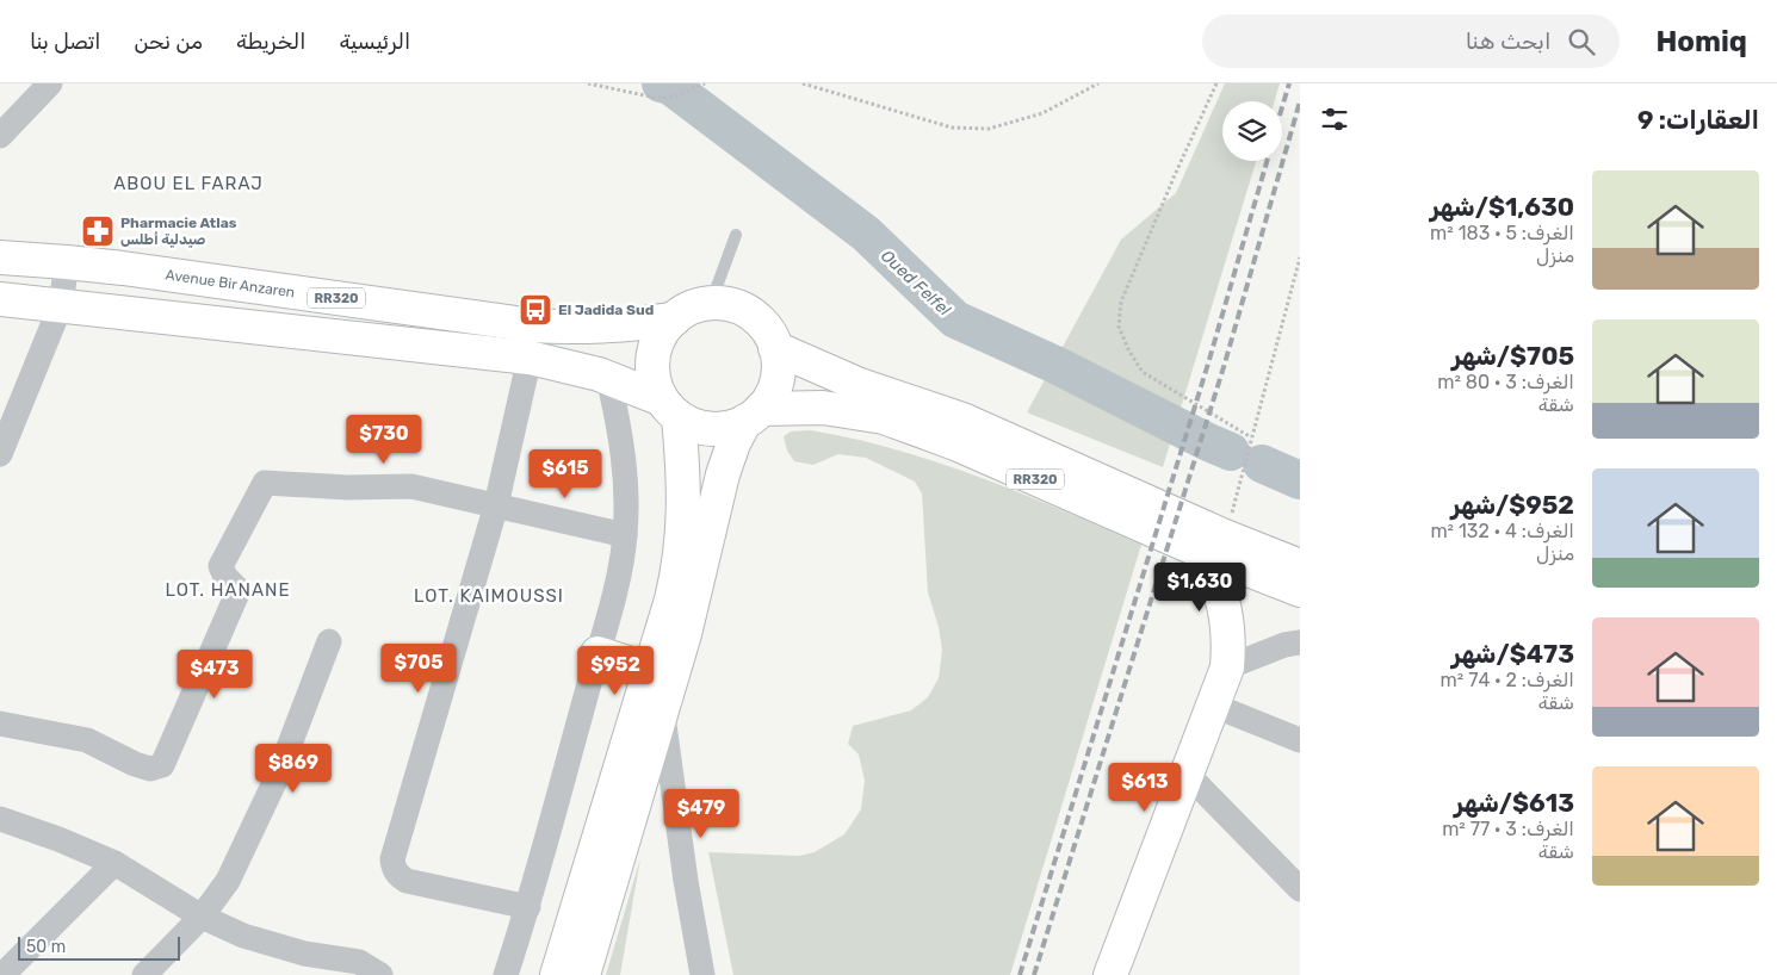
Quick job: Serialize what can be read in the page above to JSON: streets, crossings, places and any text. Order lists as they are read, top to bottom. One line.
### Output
{"streets":{"main road":["Avenue Bir Anzaren","RR320"]},"crossings":[["Avenue Bir Anzaren","RR320"]],"districts":["ABOU EL FARAJ","LOT. HANANE","LOT. KAIMOUSSI"],"water":["Oued Felfel"],"places":{"pharmacy":["Pharmacie Atlas صيدلية أطلس"],"bus stop":["El Jadida Sud"]},"scale_bar":"50 m","page":{"header":"Homiq","search":"ابحث هنا","nav":["الرئيسية","الخريطة","من نحن","اتصل بنا"],"heading":"العقارات: 9","list":[{"name":"$1,630/شهر","note":"الغرف: 5 · 183 m² · منزل"},{"name":"$705/شهر","note":"الغرف: 3 · 80 m² · شقة"},{"name":"$952/شهر","note":"الغرف: 4 · 132 m² · منزل"},{"name":"$473/شهر","note":"الغرف: 2 · 74 m² · شقة"},{"name":"$613/شهر","note":"الغرف: 3 · 77 m² · شقة"}],"price":["$730","$615","$1,630","$705","$952","$473","$869","$613","$479"],"scale":"50 m"}}
